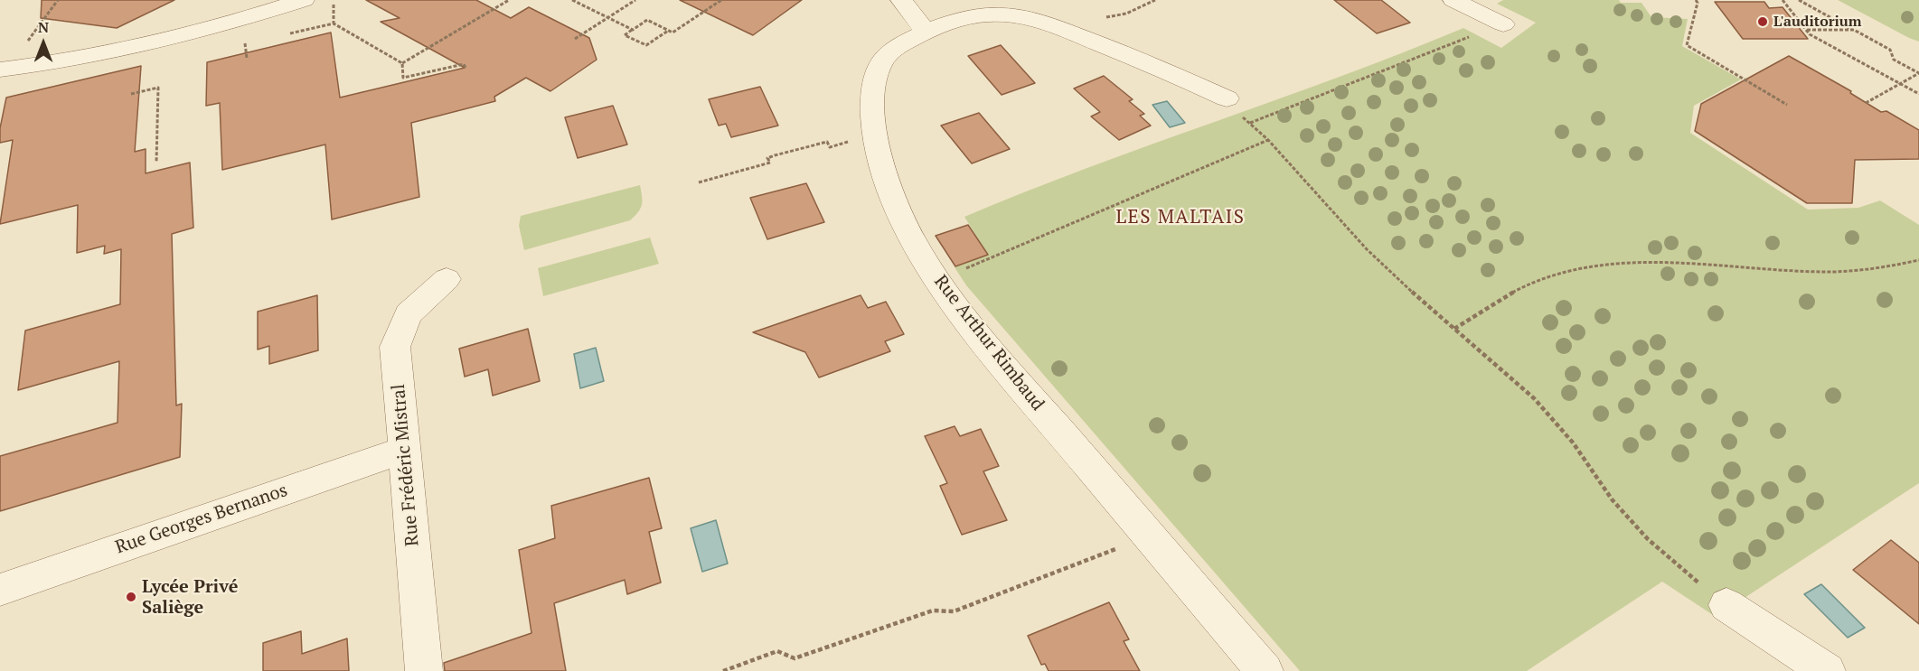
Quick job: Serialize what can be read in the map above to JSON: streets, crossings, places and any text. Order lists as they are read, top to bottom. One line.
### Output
{"streets":{"street":["Rue Arthur Rimbaud","Rue Frédéric Mistral","Rue Georges Bernanos"]},"crossings":[["Rue Frédéric Mistral","Rue Georges Bernanos"]],"districts":["LES MALTAIS"],"places":["L'auditorium","Lycée Privé Saliège"],"north":"top"}
